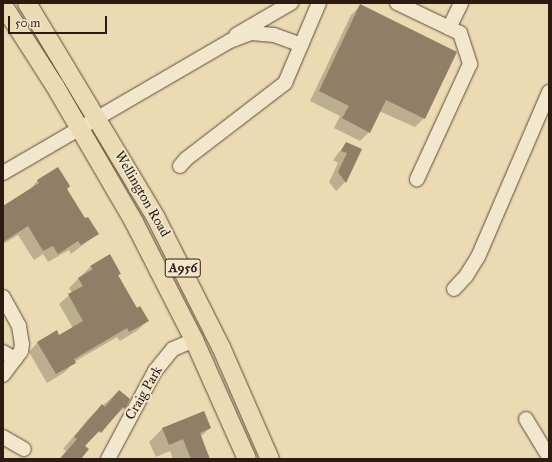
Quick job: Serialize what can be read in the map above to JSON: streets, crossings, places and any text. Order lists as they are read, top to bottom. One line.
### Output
{"streets":{"main road":["Wellington Road","A956"],"street":["Craig Park"]},"crossings":[["Wellington Road","Craig Park"]],"scale_bar":"50 m"}
